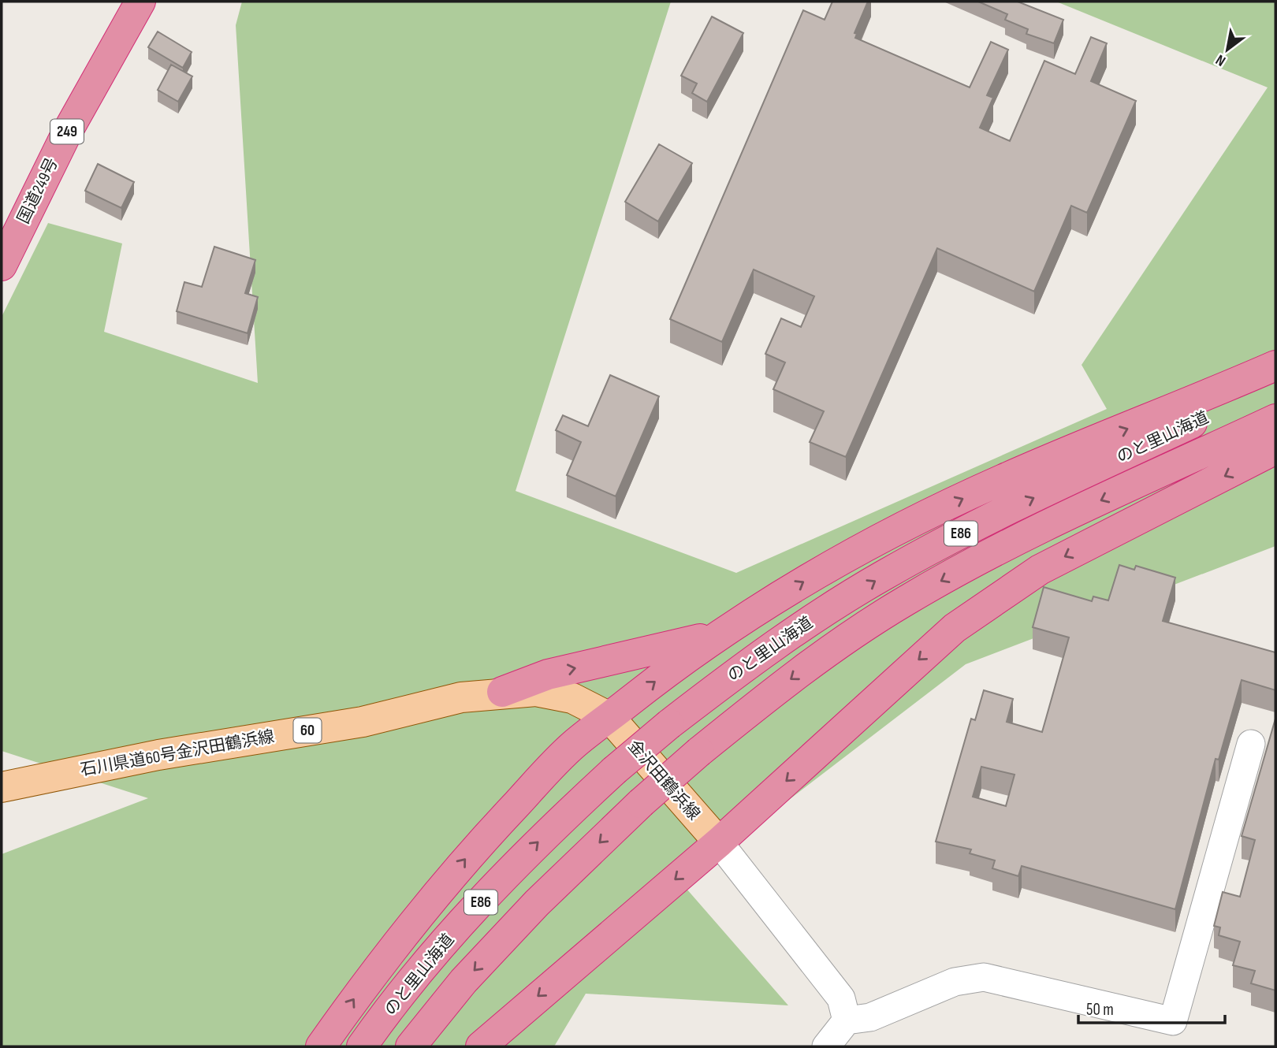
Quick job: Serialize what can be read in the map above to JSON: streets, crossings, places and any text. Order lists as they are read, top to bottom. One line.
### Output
{"streets":{"highway":["249","国道249号","のと里山海道","E86"],"main road":["60","石川県道60号金沢田鶴浜線","金沢田鶴浜線"]},"crossings":[["石川県道60号金沢田鶴浜線","金沢田鶴浜線"]],"scale_bar":"50 m","north":"bottom left"}
